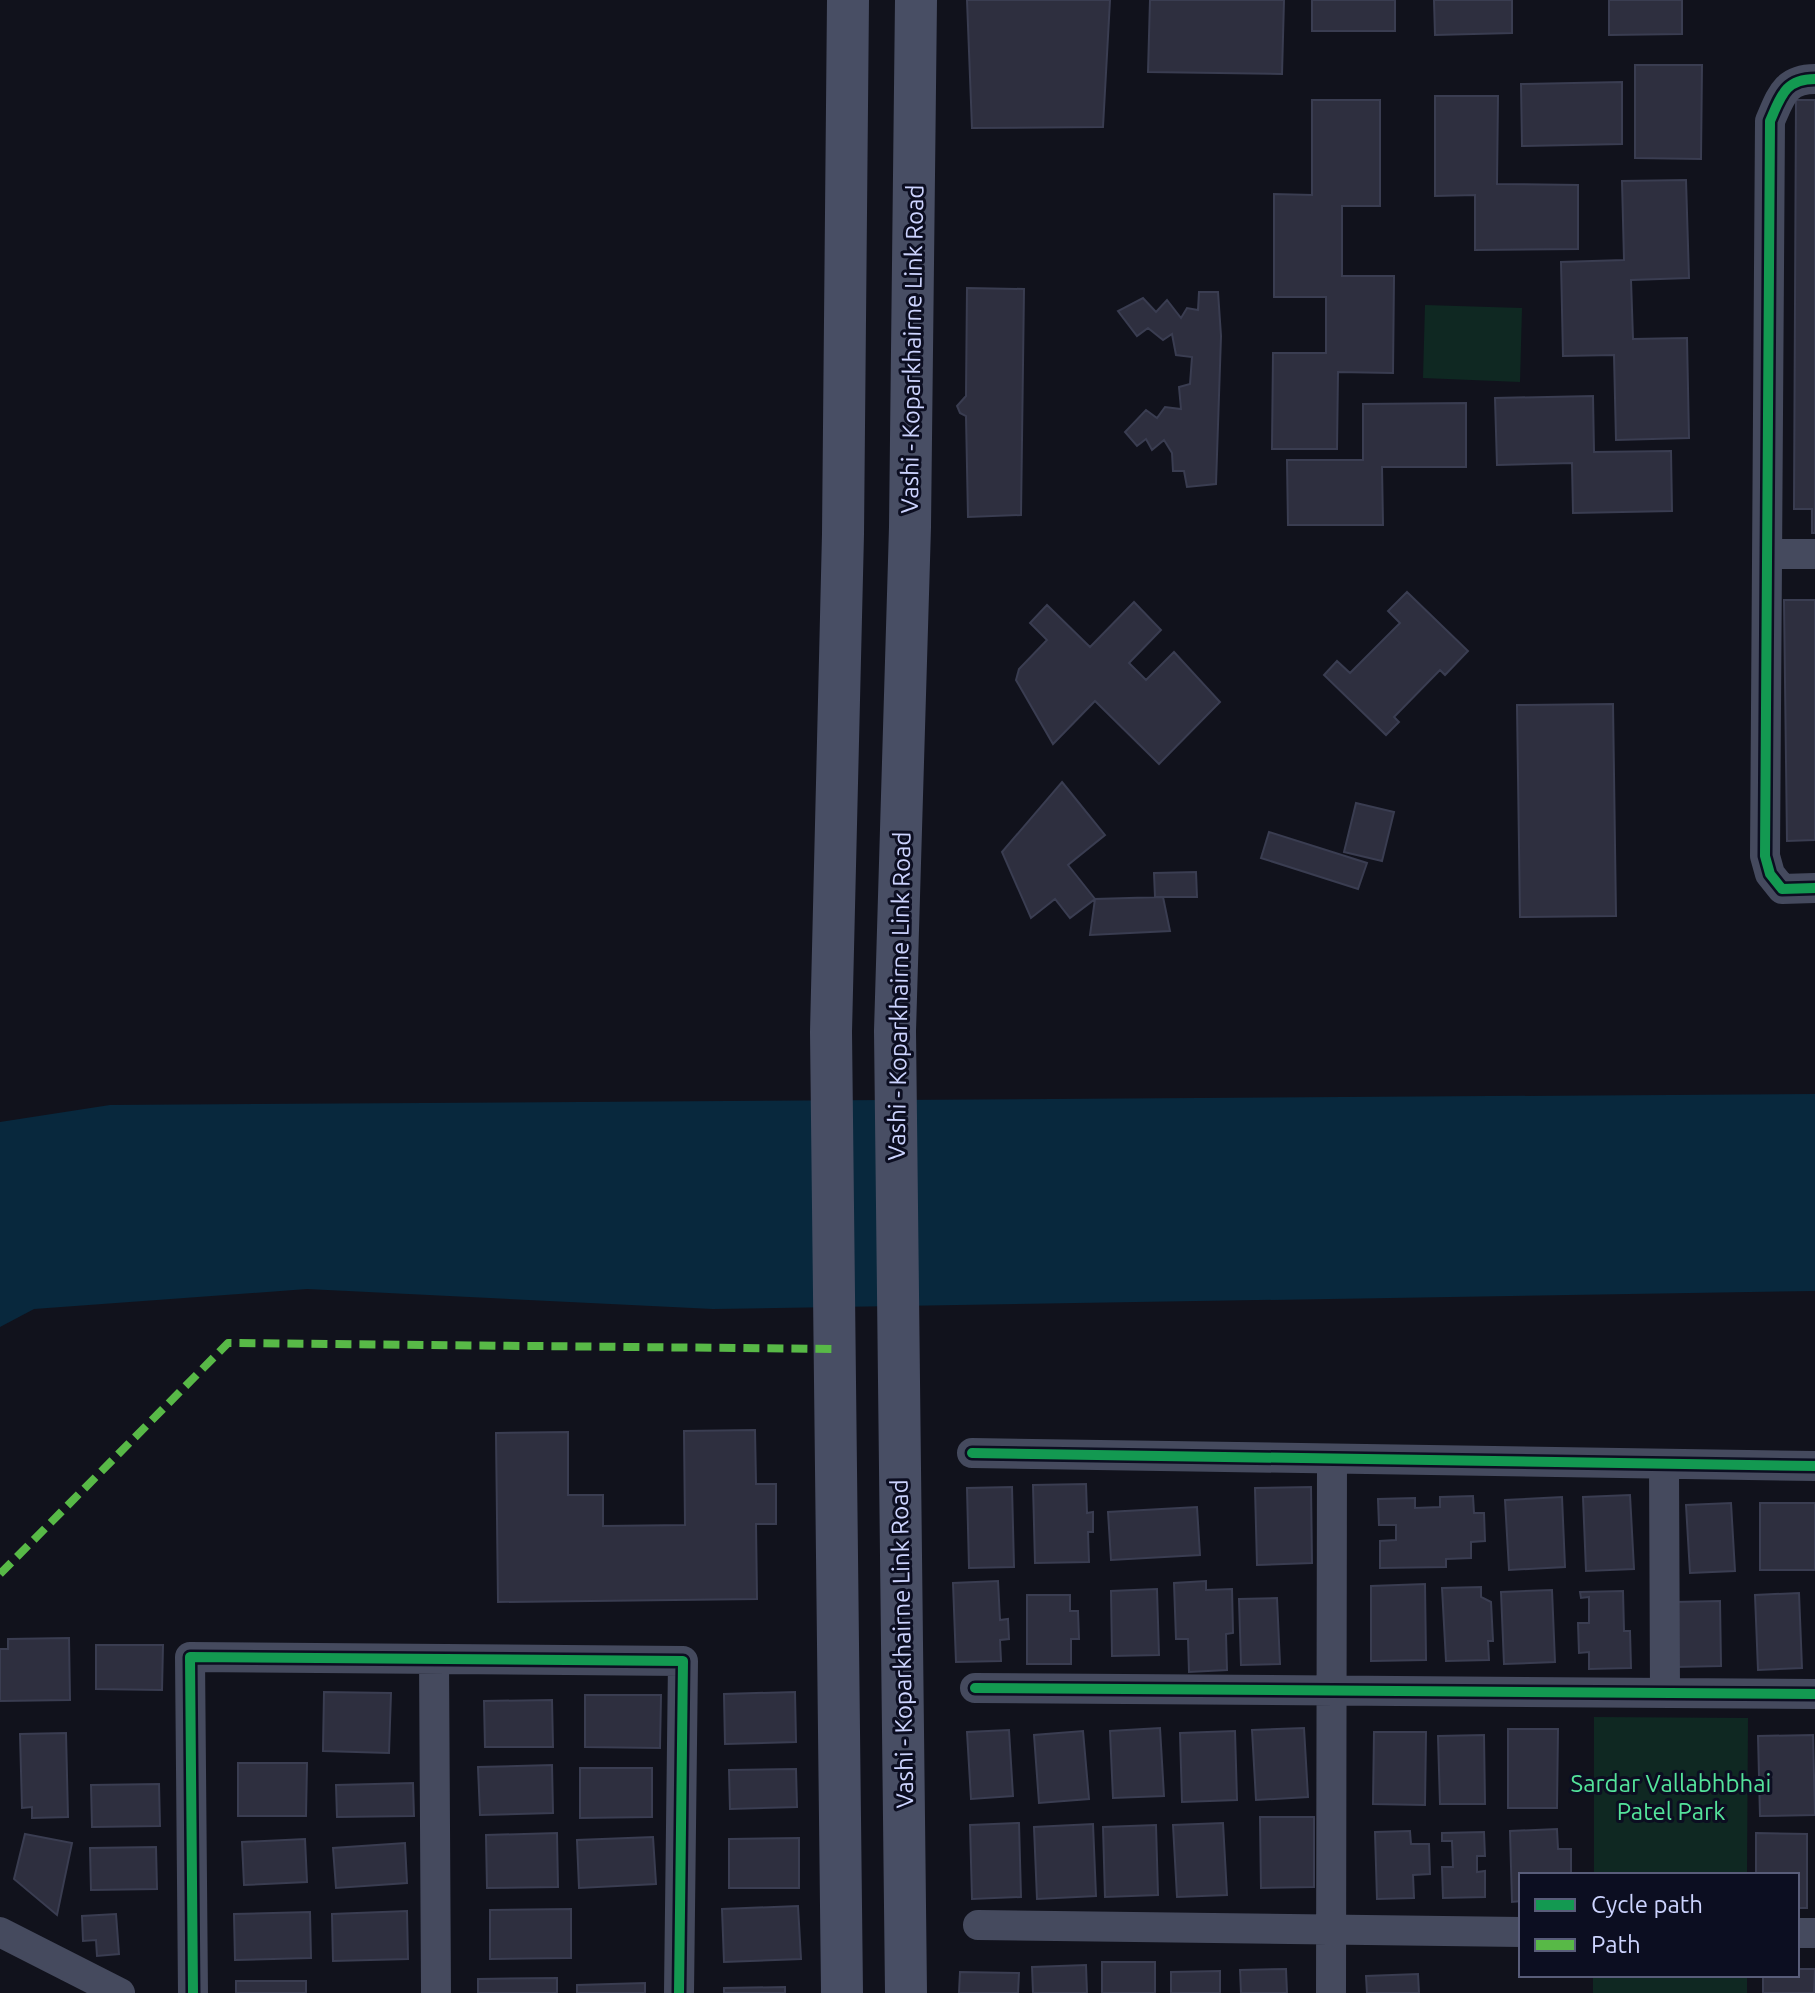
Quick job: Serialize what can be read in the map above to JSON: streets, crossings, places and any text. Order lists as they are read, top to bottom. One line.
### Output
{"streets":{"main road":["Vashi - Koparkhairne Link Road"]},"parks":["Sardar Vallabhbhai Patel Park"],"legend":["Cycle path","Path"]}
